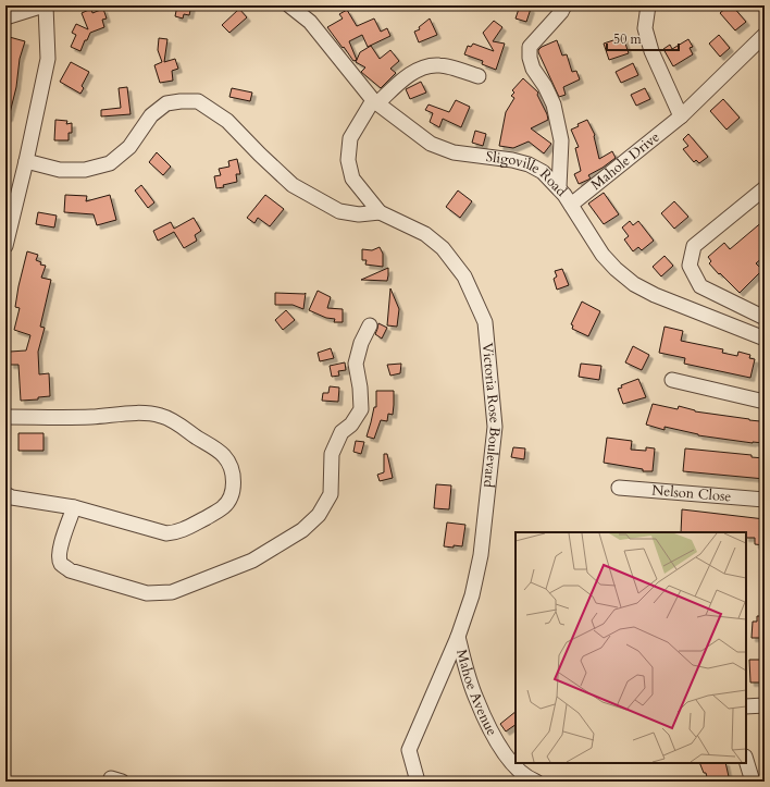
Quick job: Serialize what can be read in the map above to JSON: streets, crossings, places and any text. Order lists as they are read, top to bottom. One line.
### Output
{"streets":{"street":["Mahole Drive","Sligoville Road","Victoria Rose Boulevard","Nelson Close","Mahoe Avenue"]},"crossings":[["Mahole Drive","Sligoville Road"],["Sligoville Road","Victoria Rose Boulevard"],["Victoria Rose Boulevard","Mahoe Avenue"]],"scale_bar":"50 m"}
